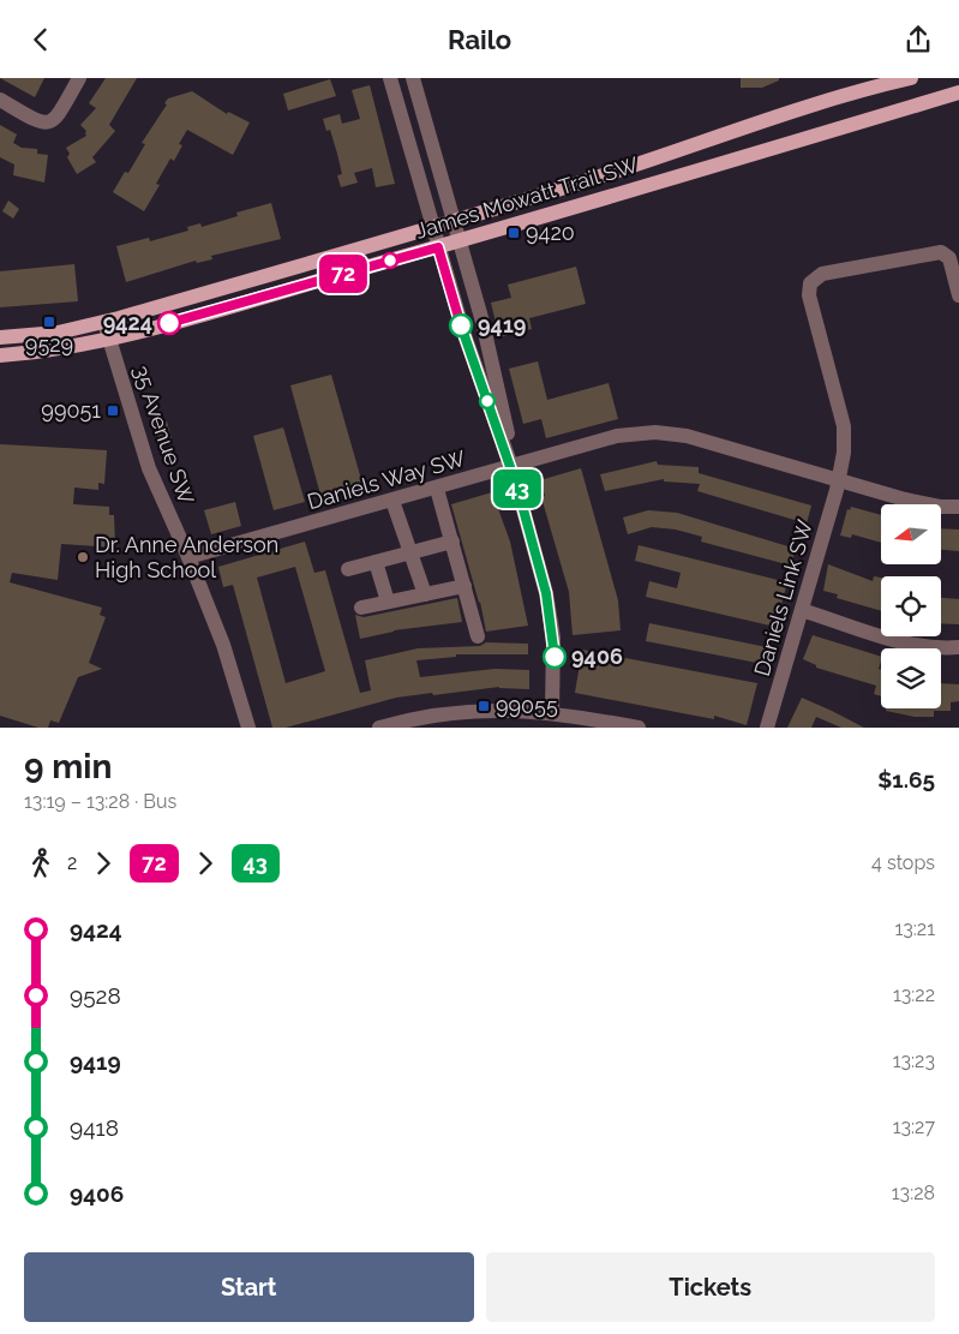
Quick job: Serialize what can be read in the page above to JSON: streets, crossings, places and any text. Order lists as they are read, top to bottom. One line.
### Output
{"streets":{"main road":["James Mowatt Trail SW"],"street":["35 Avenue SW","Daniels Way SW","Daniels Link SW"]},"crossings":[["James Mowatt Trail SW","35 Avenue SW"],["35 Avenue SW","Daniels Way SW"],["Daniels Way SW","Daniels Link SW"]],"places":{"transit":["9420","9529","99051","99055"],"other":["9424","9419","Dr. Anne Anderson High School","9406"]},"lines":["bus line 72","bus line 43"],"north":"left","page":{"header":"Railo","on_map":["72","43"],"heading":["9 min","13:19 – 13:28 · Bus","$1.65"],"legs":["2","72","43","4 stops"],"list":[{"name":"9424","value":"13:21"},{"name":"9528","value":"13:22"},{"name":"9419","value":"13:23"},{"name":"9418","value":"13:27"},{"name":"9406","value":"13:28"}],"buttons":["Start","Tickets"]}}
